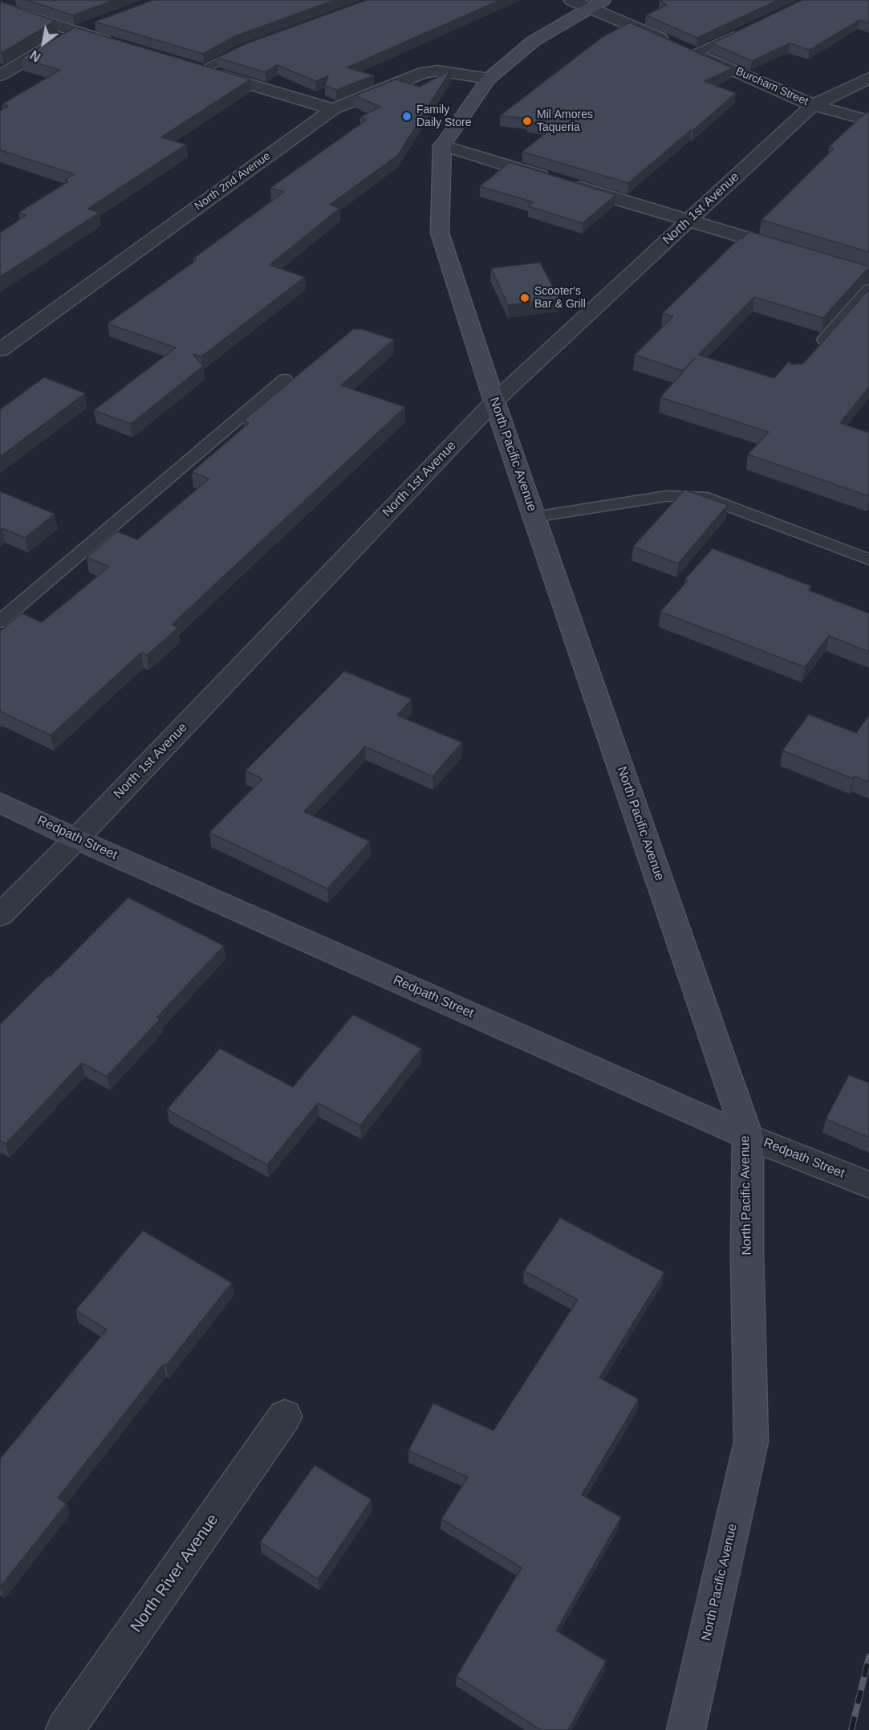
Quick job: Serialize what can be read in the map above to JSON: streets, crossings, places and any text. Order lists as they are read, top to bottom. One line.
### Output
{"streets":{"street":["Burcham Street","North 2nd Avenue","North 1st Avenue","North Pacific Avenue","Redpath Street","North River Avenue"]},"crossings":[["Burcham Street","North 1st Avenue"],["North 1st Avenue","North Pacific Avenue"],["North 1st Avenue","Redpath Street"],["North Pacific Avenue","Redpath Street"]],"places":["Family Daily Store","Mil Amores Taqueria","Scooter's Bar & Grill"],"north":"bottom left"}
